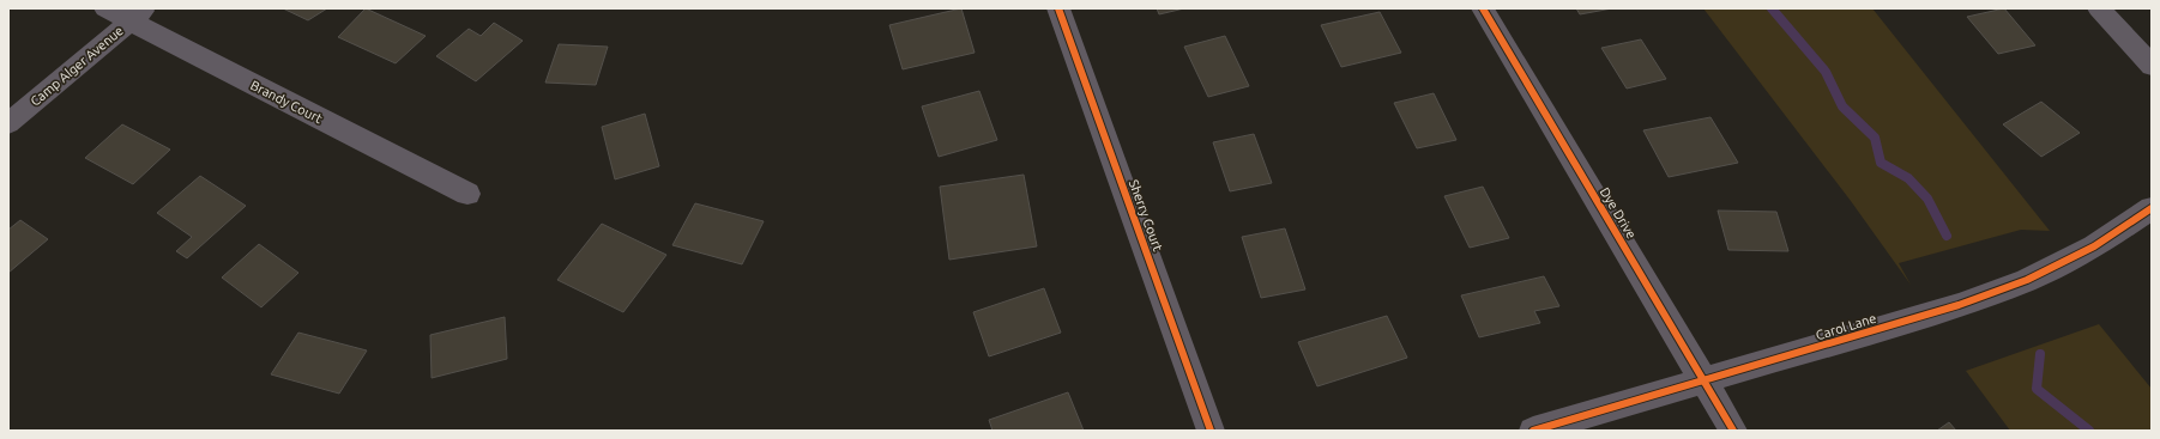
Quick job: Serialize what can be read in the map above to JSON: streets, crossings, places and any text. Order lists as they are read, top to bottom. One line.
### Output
{"streets":{"street":["Camp Alger Avenue","Brandy Court","Dye Drive","Sherry Court","Carol Lane"]},"crossings":[["Camp Alger Avenue","Brandy Court"],["Dye Drive","Carol Lane"]]}
